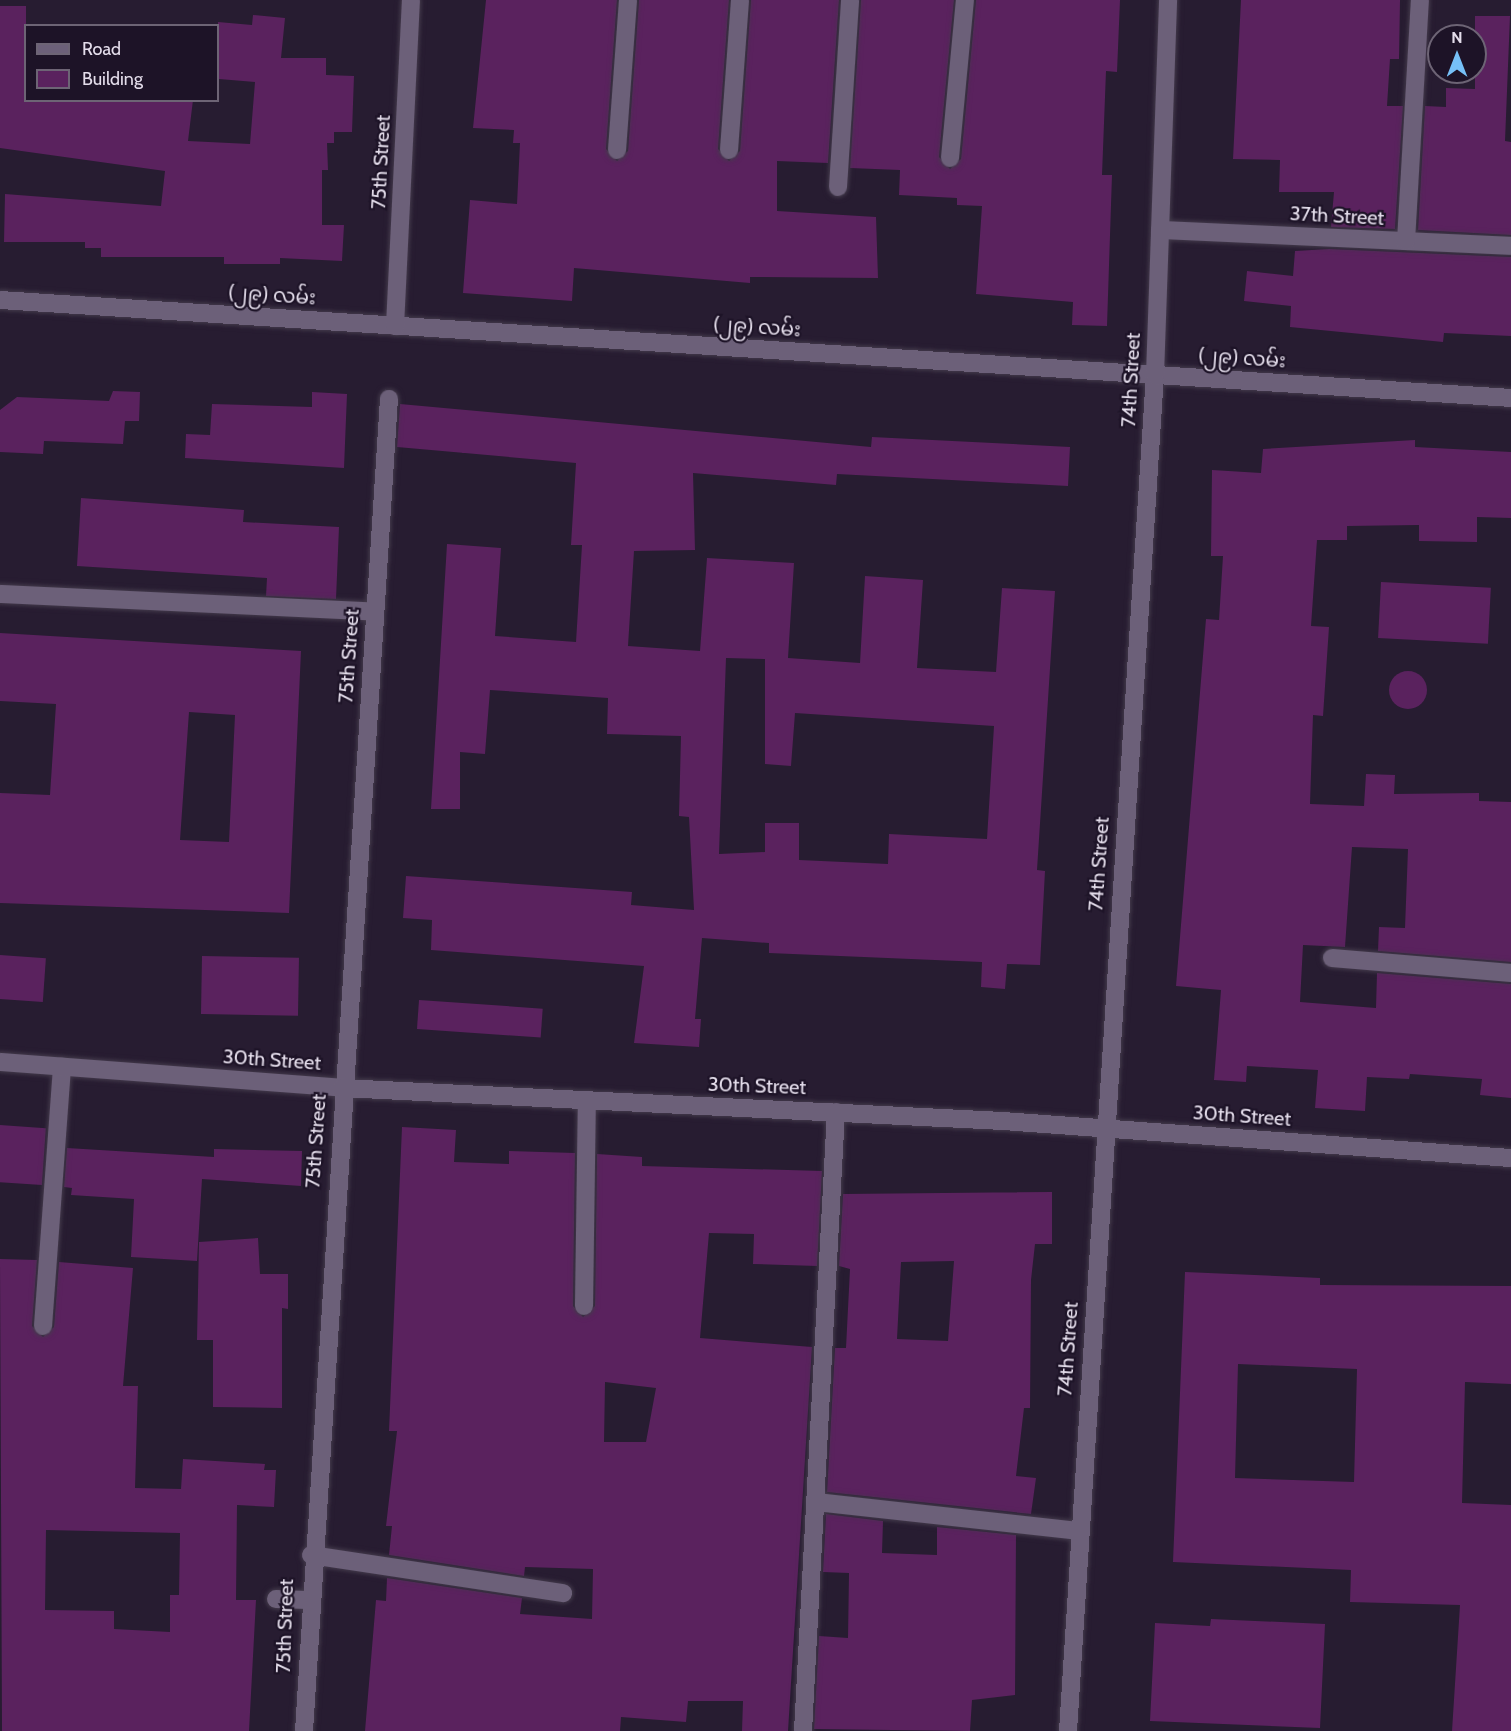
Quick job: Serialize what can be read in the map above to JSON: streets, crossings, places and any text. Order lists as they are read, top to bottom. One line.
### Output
{"streets":{"street":["75th Street","37th Street","(၂၉) လမ်း","74th Street","30th Street"]},"crossings":[["75th Street","(၂၉) လမ်း"],["75th Street","30th Street"],["37th Street","74th Street"],["(၂၉) လမ်း","74th Street"],["74th Street","30th Street"]],"legend":["Road","Building"],"north":"top"}
